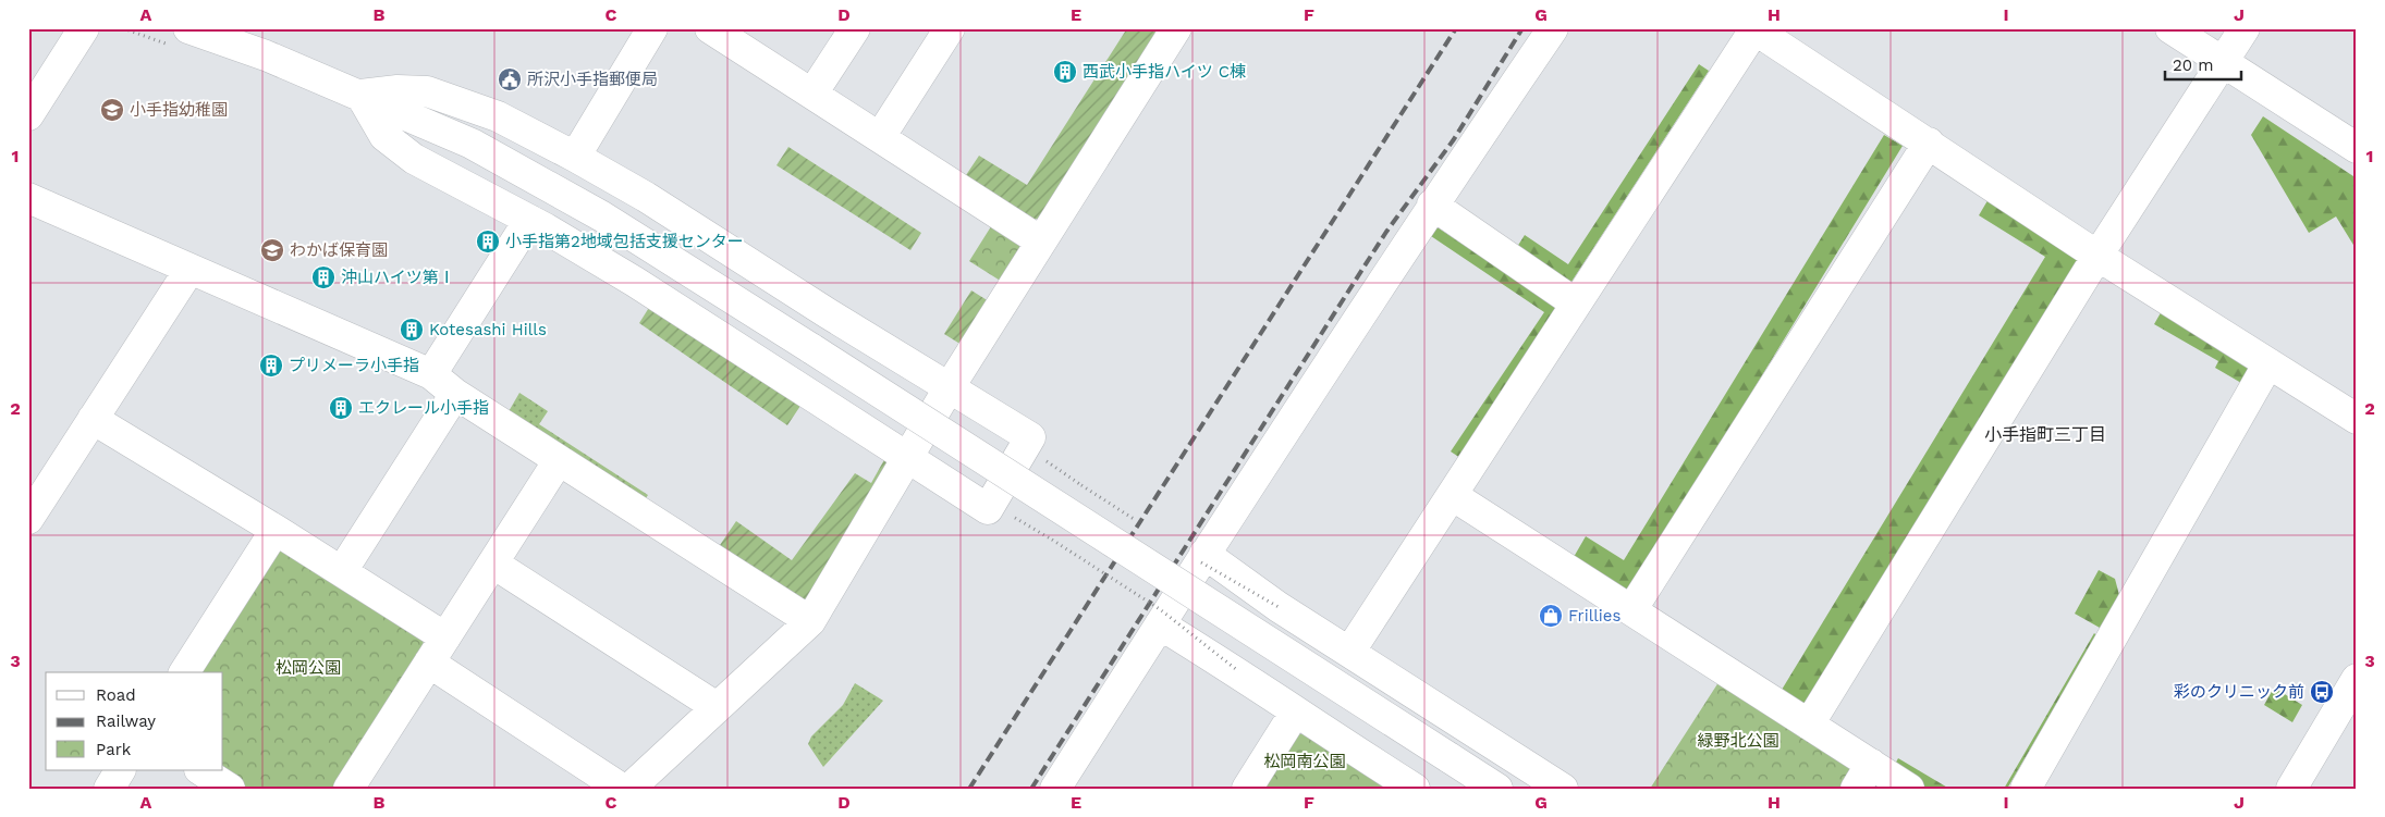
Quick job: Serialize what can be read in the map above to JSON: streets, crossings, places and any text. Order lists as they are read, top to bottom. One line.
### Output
{"districts":["小手指町三丁目"],"parks":["松岡公園","緑野北公園","松岡南公園"],"places":{"building":["西武小手指ハイツ C棟","小手指第2地域包括支援センター","沖山ハイツ第Ⅰ","Kotesashi Hills","プリメーラ小手指","エクレール小手指"],"public building":["所沢小手指郵便局"],"school or university":["小手指幼稚園","わかば保育園"],"shop":["Frillies"],"bus stop":["彩のクリニック前"]},"legend":["Road","Railway","Park"],"scale_bar":"20 m","grid":{"columns":["A","B","C","D","E","F","G","H","I","J"],"rows":["1","2","3"]}}
